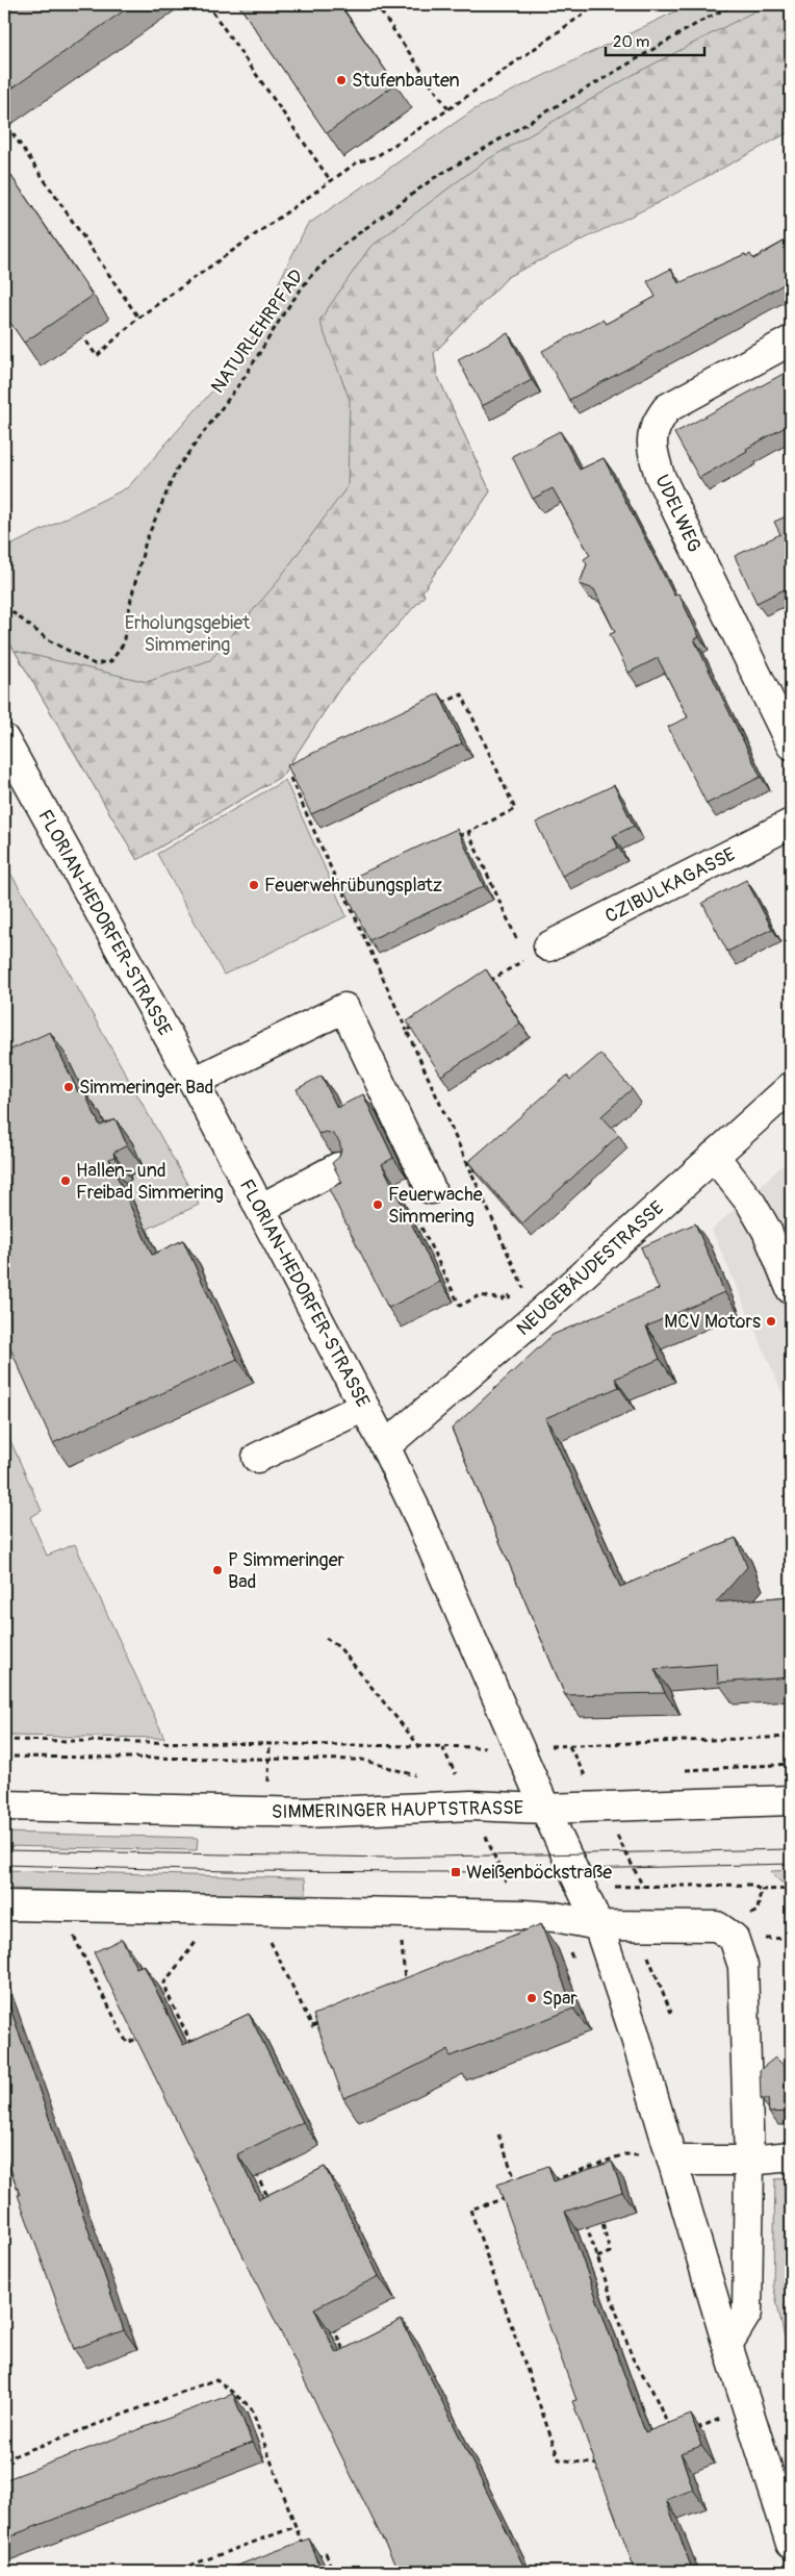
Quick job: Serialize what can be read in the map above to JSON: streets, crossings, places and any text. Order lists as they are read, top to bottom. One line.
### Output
{"streets":{"street":["UDELWEG","CZIBULKAGASSE","FLORIAN-HEDORFER-STRASSE","NEUGEBÄUDESTRASSE","SIMMERINGER HAUPTSTRASSE"],"path":["NATURLEHRPFAD"]},"crossings":[["FLORIAN-HEDORFER-STRASSE","NEUGEBÄUDESTRASSE"],["FLORIAN-HEDORFER-STRASSE","SIMMERINGER HAUPTSTRASSE"]],"parks":["Erholungsgebiet Simmering"],"places":{"other":["Stufenbauten","Feuerwehrübungsplatz","Simmeringer Bad","Hallen- und Freibad Simmering","Feuerwache Simmering","MCV Motors","P Simmeringer Bad","Spar"],"transit":["Weißenböckstraße"]},"scale_bar":"20 m"}
